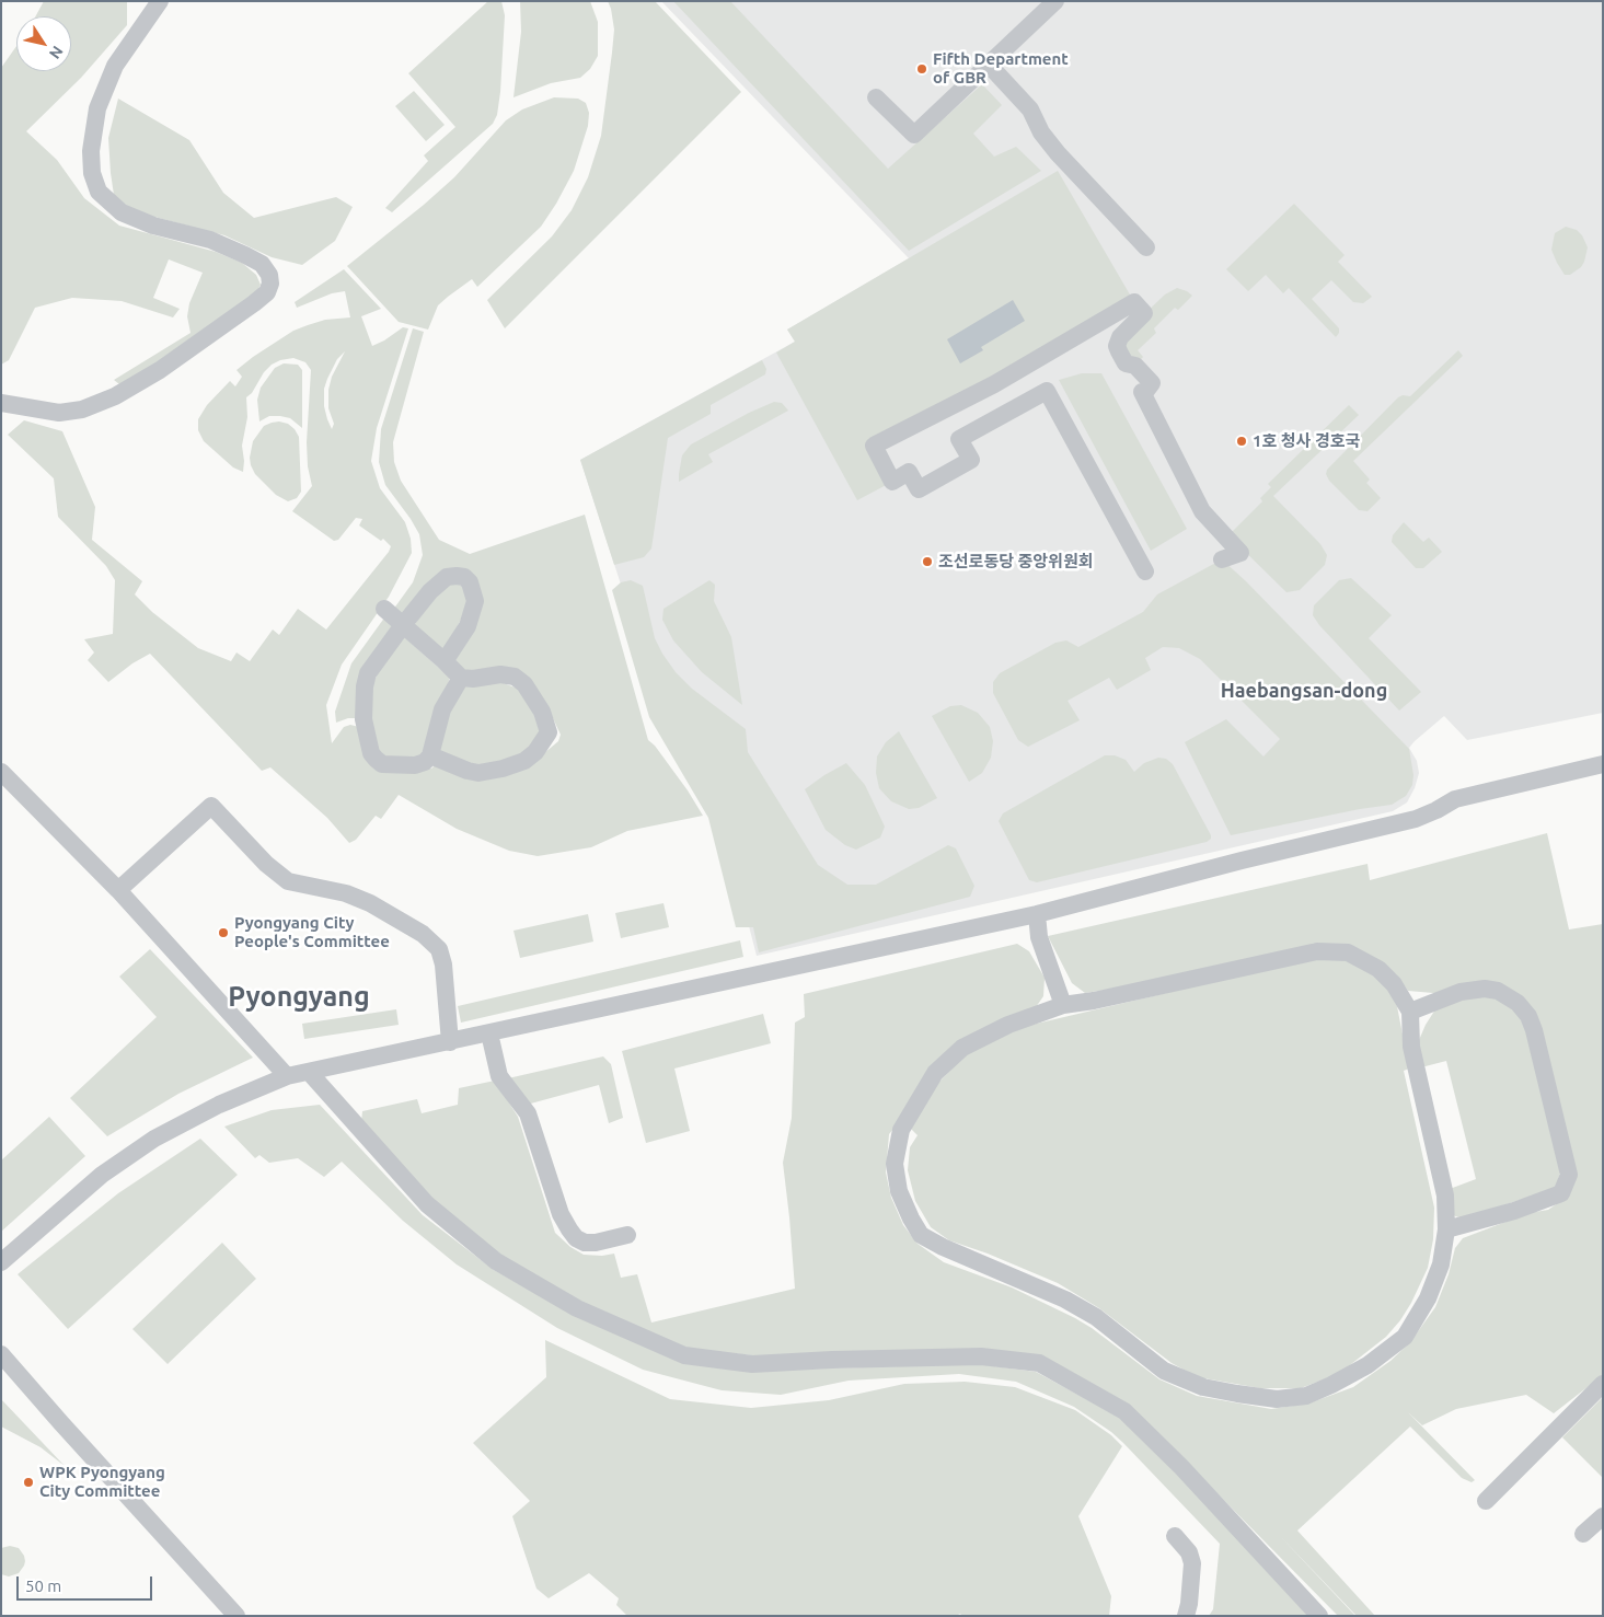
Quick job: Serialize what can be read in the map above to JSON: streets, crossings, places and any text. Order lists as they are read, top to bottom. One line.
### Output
{"districts":["Haebangsan-dong","Pyongyang"],"places":["Fifth Department of GBR","1호 청사 경호국","조선로동당 중앙위원회","Pyongyang City People's Committee","WPK Pyongyang City Committee"],"scale_bar":"50 m","north":"bottom right"}
